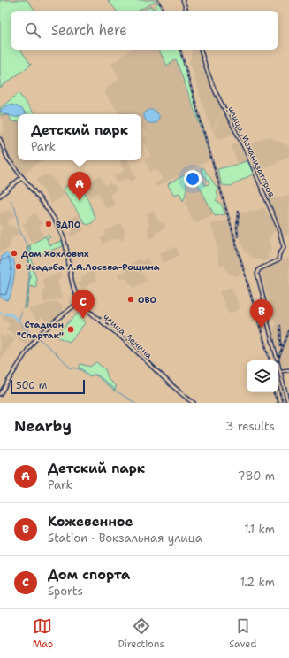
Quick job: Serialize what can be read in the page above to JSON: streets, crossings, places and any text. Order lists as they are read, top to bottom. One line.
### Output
{"streets":{"main road":["улица Ленина"],"street":["улица Механизаторов"]},"places":["ВДПО","Дом Хохловых","Усадьба Л.А.Лосева-Рощина","ОВО","Стадион \"Спартак\""],"scale_bar":"500 m","page":{"search":"Search here","popup":["Детский парк","Park"],"pins":["A","C","B"],"scale":"500 m","heading":["Nearby","3 results"],"list":[{"mark":"A","name":"Детский парк","note":"Park","value":"780 m"},{"mark":"B","name":"Кожевенное","note":"Station · Вокзальная улица","value":"1.1 km"},{"mark":"C","name":"Дом спорта","note":"Sports","value":"1.2 km"}],"nav":["Map","Directions","Saved"]}}
